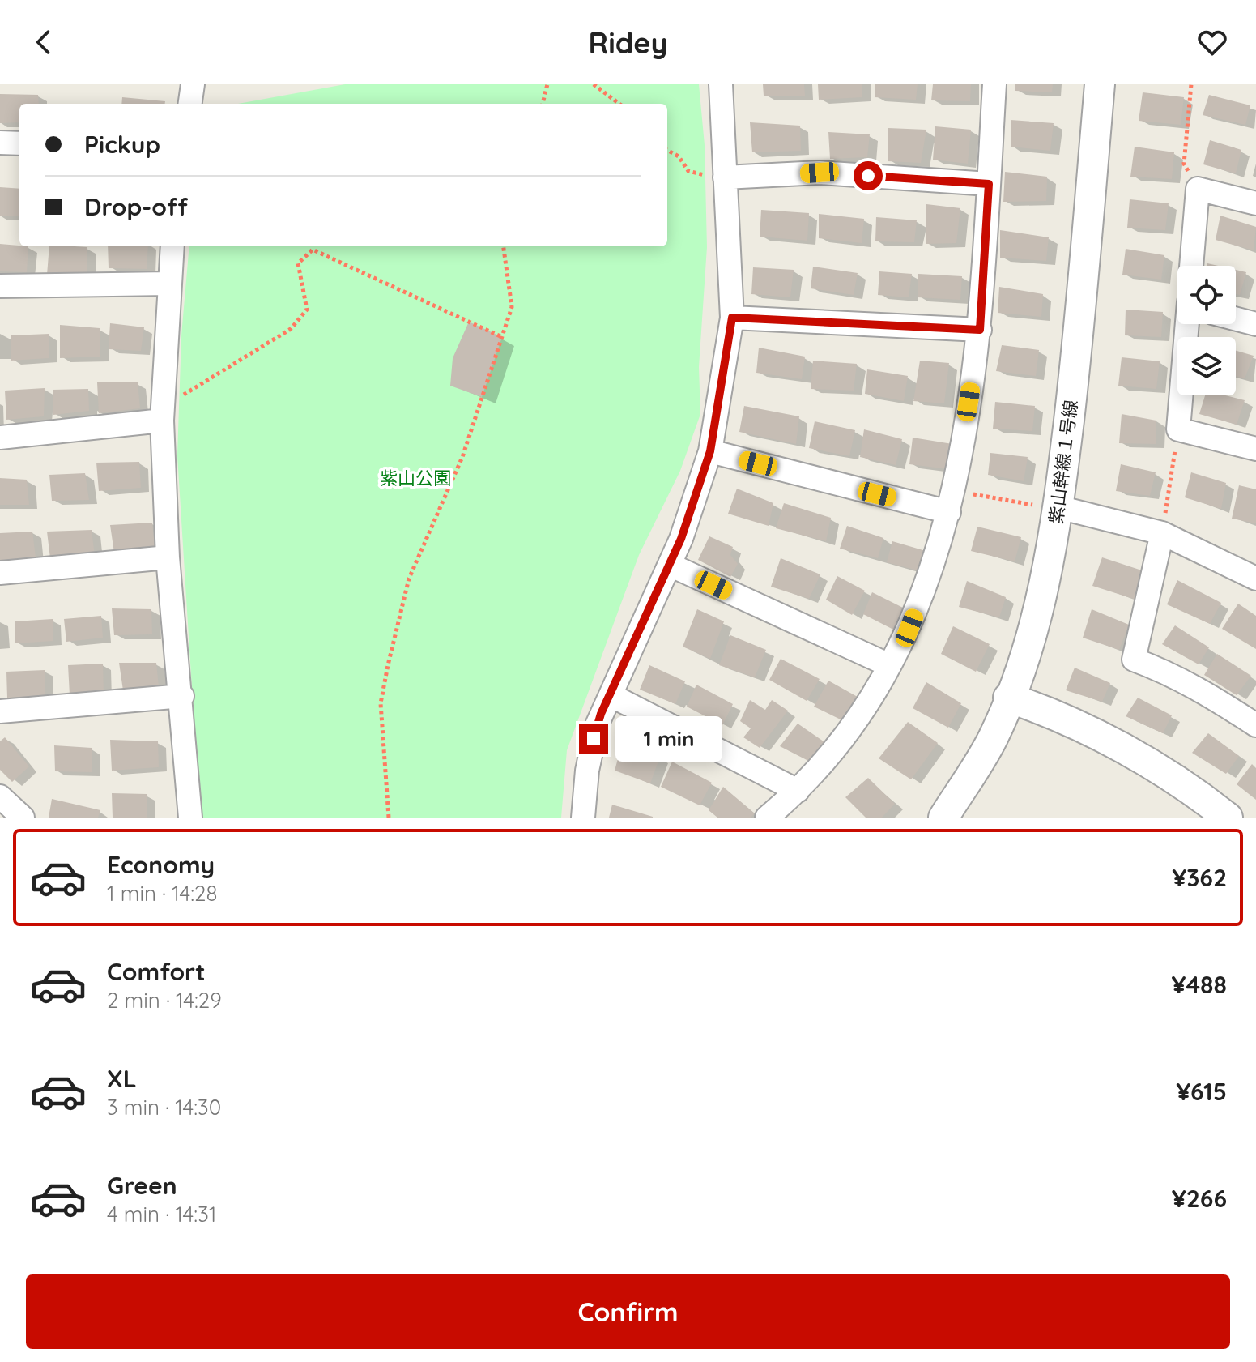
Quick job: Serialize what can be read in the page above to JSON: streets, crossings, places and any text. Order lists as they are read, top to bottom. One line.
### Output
{"streets":{"street":["紫山幹線１号線"]},"parks":["紫山公園"],"page":{"header":"Ridey","banner":["Pickup","Drop-off"],"bubble":"1 min","list":[{"name":"Economy","note":"1 min · 14:28","value":"¥362"},{"name":"Comfort","note":"2 min · 14:29","value":"¥488"},{"name":"XL","note":"3 min · 14:30","value":"¥615"},{"name":"Green","note":"4 min · 14:31","value":"¥266"}],"buttons":"Confirm"}}
